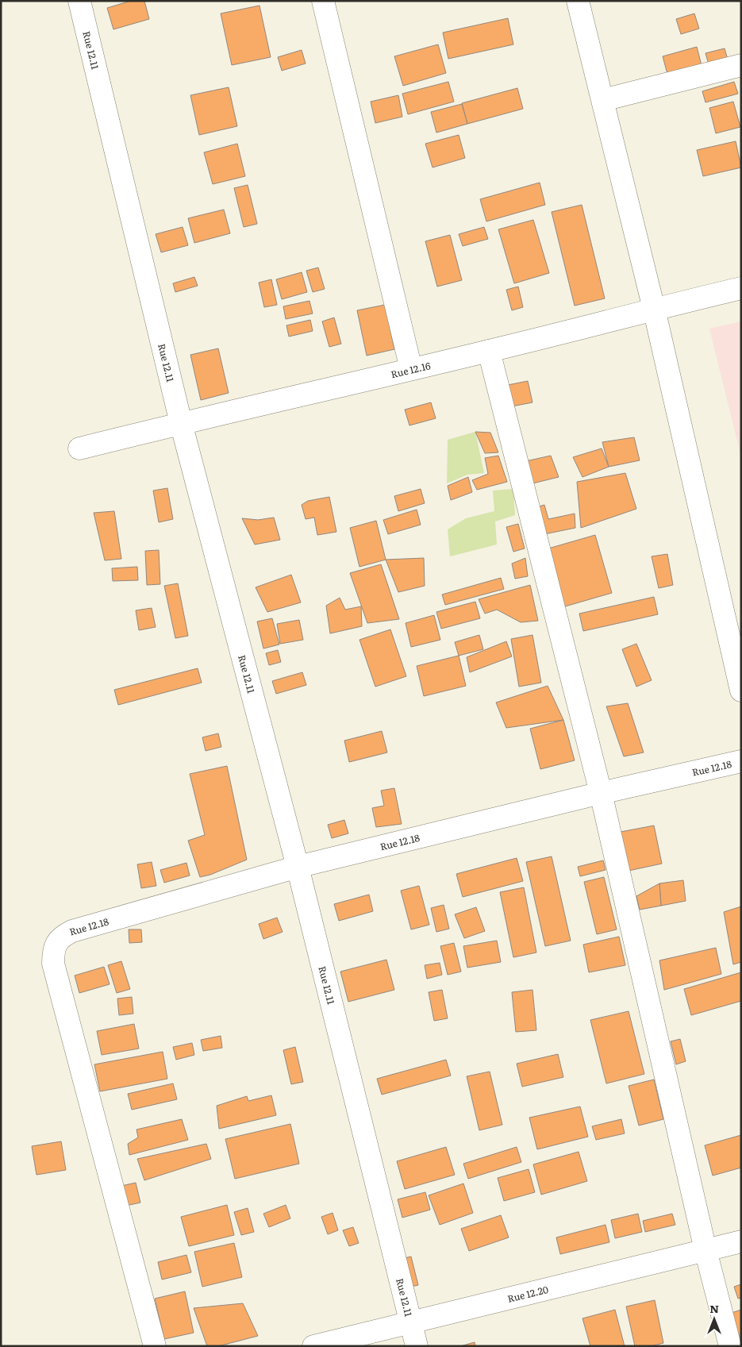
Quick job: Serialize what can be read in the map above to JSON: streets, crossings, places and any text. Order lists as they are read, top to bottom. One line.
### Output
{"streets":{"street":["Rue 12.11","Rue 12.16","Rue 12.18","Rue 12.20"]},"crossings":[["Rue 12.11","Rue 12.16"],["Rue 12.11","Rue 12.18"],["Rue 12.11","Rue 12.20"]],"north":"top"}
